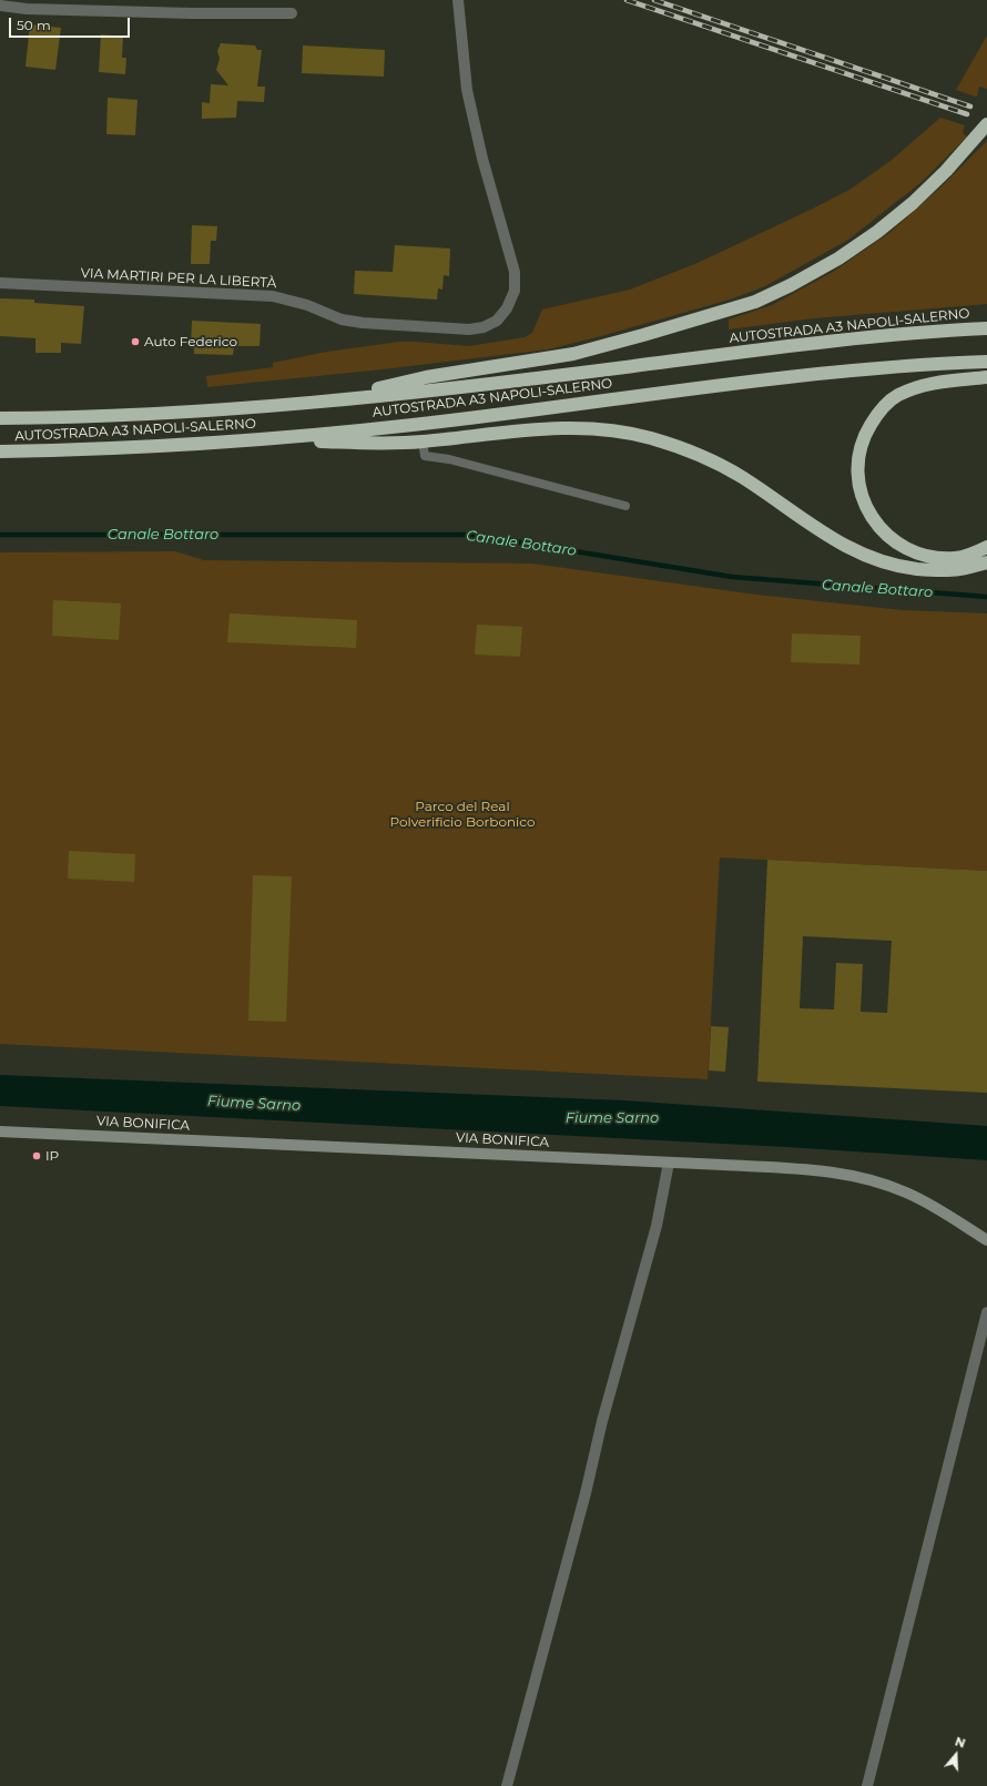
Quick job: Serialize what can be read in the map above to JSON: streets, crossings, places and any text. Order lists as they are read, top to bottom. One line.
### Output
{"streets":{"highway":["AUTOSTRADA A3 NAPOLI-SALERNO"],"main road":["VIA BONIFICA"],"street":["VIA MARTIRI PER LA LIBERTÀ"]},"water":["Canale Bottaro","Fiume Sarno"],"parks":["Parco del Real Polverificio Borbonico"],"places":["Auto Federico","IP"],"scale_bar":"50 m","north":"top"}
